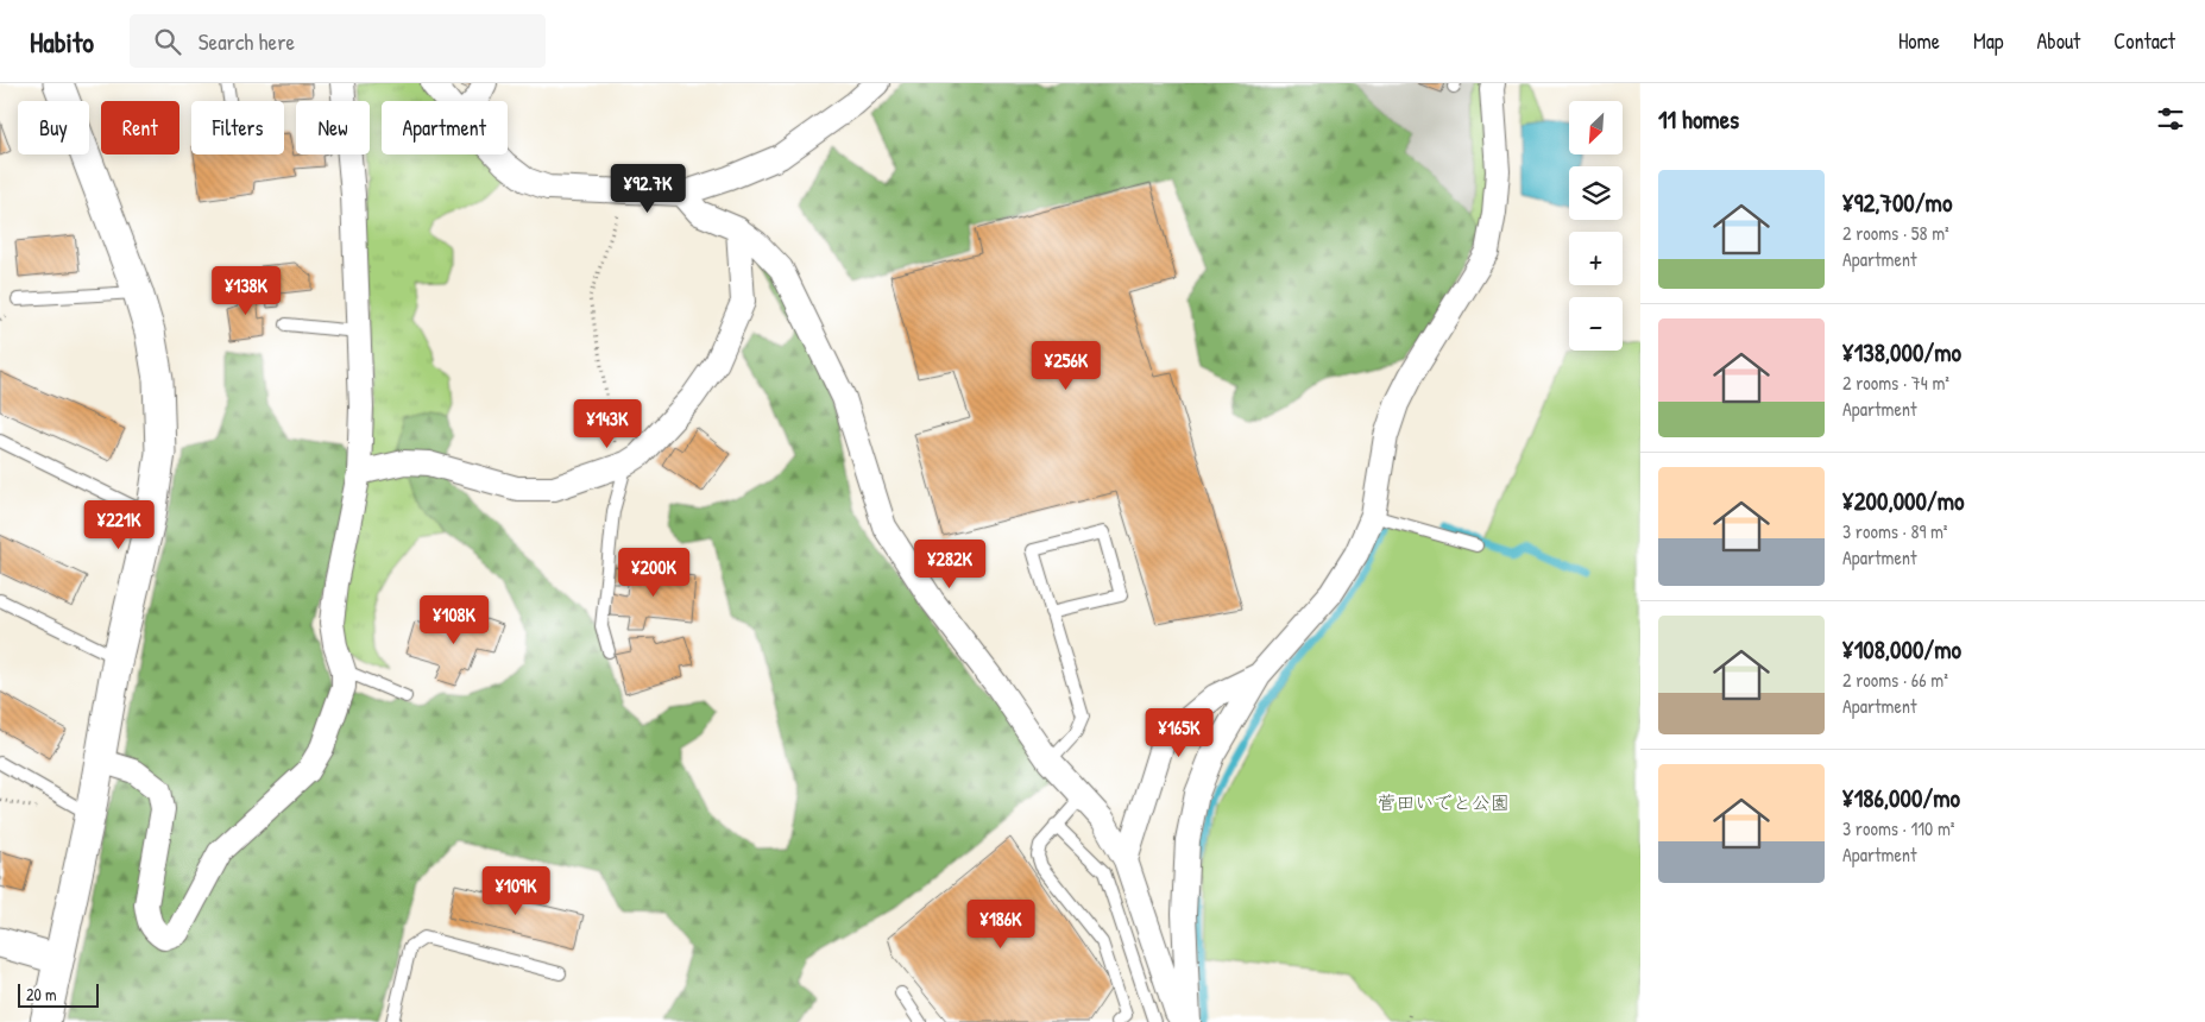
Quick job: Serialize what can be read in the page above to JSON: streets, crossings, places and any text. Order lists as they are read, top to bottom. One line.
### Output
{"parks":["菅田いでと公園"],"scale_bar":"20 m","north":"bottom left","page":{"header":"Habito","search":"Search here","nav":["Home","Map","About","Contact"],"heading":"11 homes","map_buttons":["+","−"],"chip":["Buy","Rent","Filters","New","Apartment"],"list":[{"name":"¥92,700/mo","note":"2 rooms · 58 m² · Apartment"},{"name":"¥138,000/mo","note":"2 rooms · 74 m² · Apartment"},{"name":"¥200,000/mo","note":"3 rooms · 89 m² · Apartment"},{"name":"¥108,000/mo","note":"2 rooms · 66 m² · Apartment"},{"name":"¥186,000/mo","note":"3 rooms · 110 m² · Apartment"}],"price":["¥92.7K","¥138K","¥256K","¥143K","¥221K","¥282K","¥200K","¥108K","¥165K","¥109K","¥186K"],"scale":"20 m"}}
